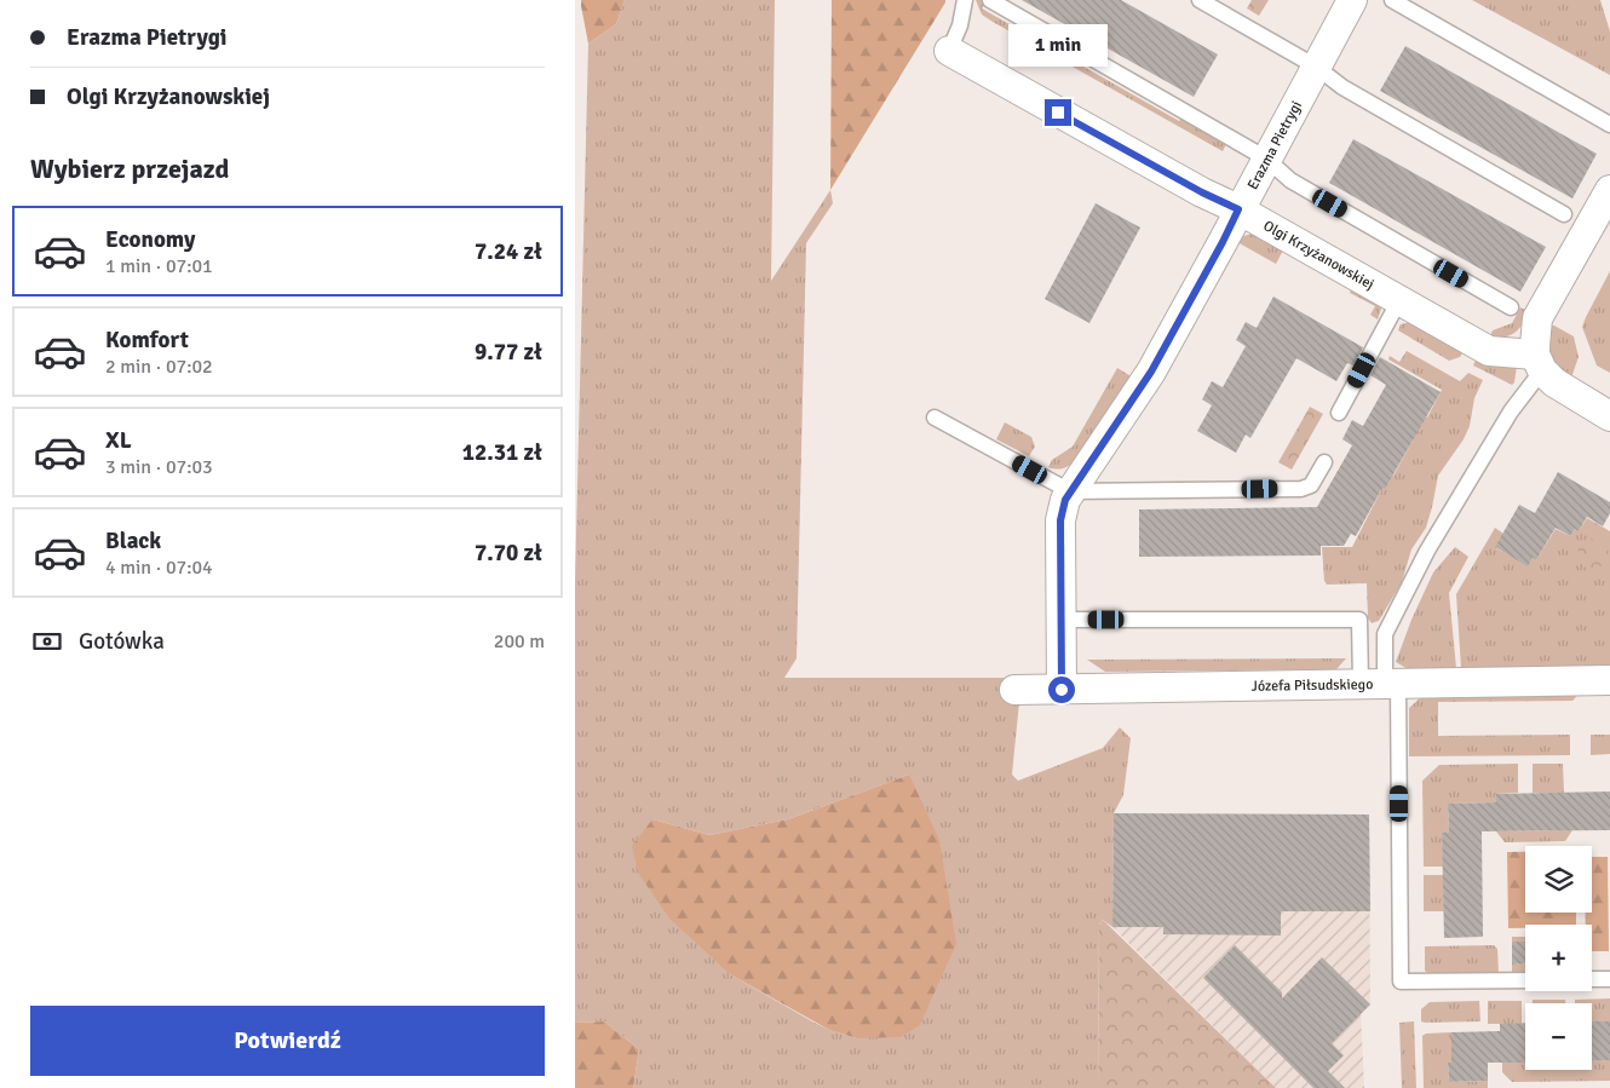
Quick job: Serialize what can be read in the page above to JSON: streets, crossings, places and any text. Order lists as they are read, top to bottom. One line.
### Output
{"streets":{"street":["Erazma Pietrygi","Olgi Krzyżanowskiej","Józefa Piłsudskiego"]},"crossings":[["Erazma Pietrygi","Olgi Krzyżanowskiej"],["Erazma Pietrygi","Józefa Piłsudskiego"]],"page":{"banner":["Erazma Pietrygi","Olgi Krzyżanowskiej"],"bubble":"1 min","heading":"Wybierz przejazd","list":[{"name":"Economy","note":"1 min · 07:01","value":"7.24 zł"},{"name":"Komfort","note":"2 min · 07:02","value":"9.77 zł"},{"name":"XL","note":"3 min · 07:03","value":"12.31 zł"},{"name":"Black","note":"4 min · 07:04","value":"7.70 zł"}],"pay":["Gotówka","200 m"],"map_buttons":["+","−"],"buttons":"Potwierdź"}}
